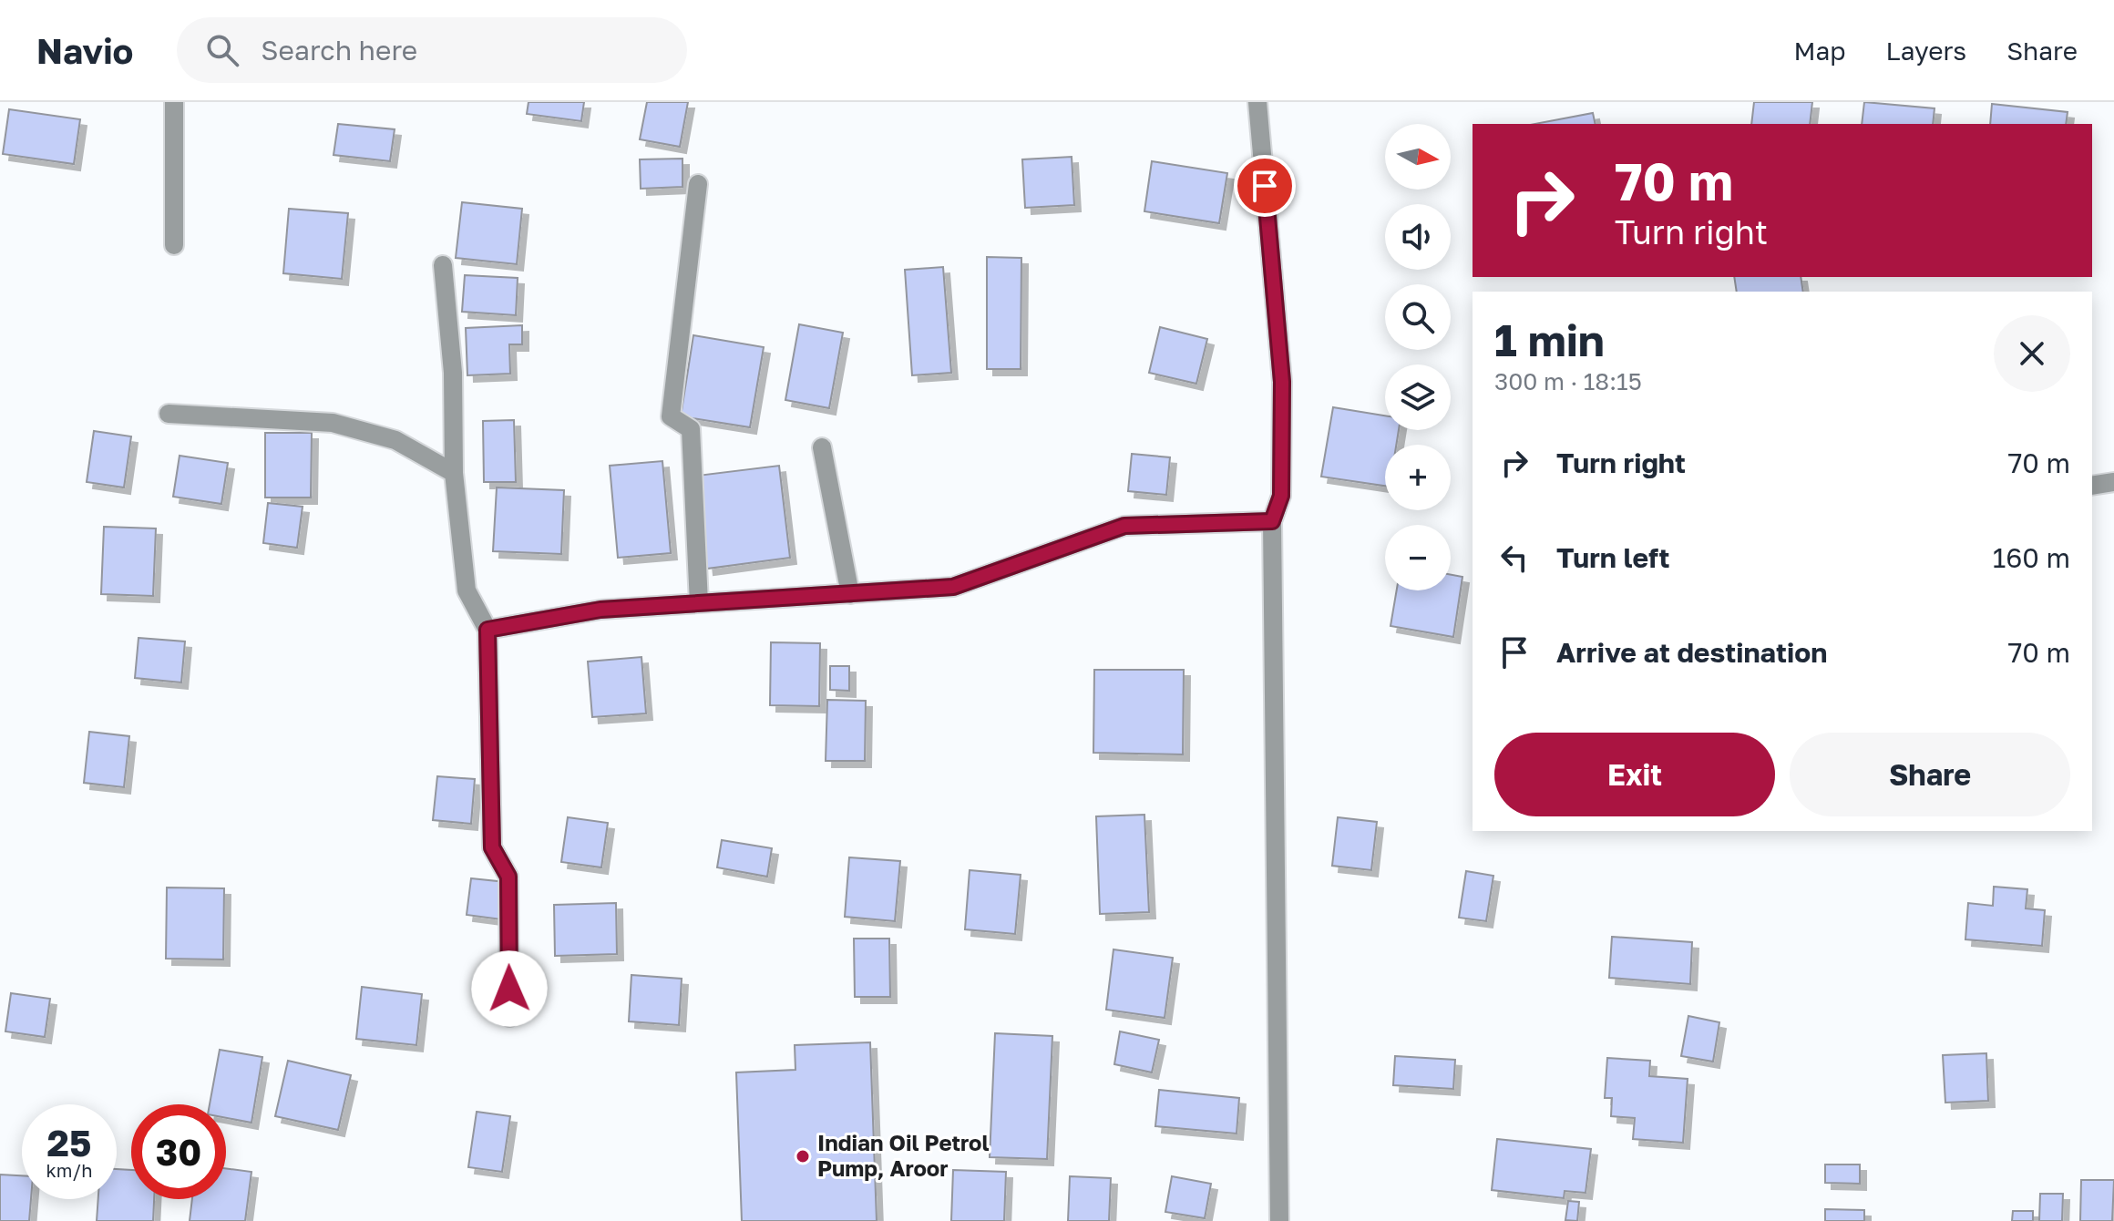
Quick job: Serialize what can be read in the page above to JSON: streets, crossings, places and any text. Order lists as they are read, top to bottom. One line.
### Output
{"places":["Indian Oil Petrol Pump, Aroor"],"north":"right","page":{"header":"Navio","search":"Search here","nav":["Map","Layers","Share"],"map_buttons":["+","−"],"turn":["70 m","Turn right"],"heading":["1 min","300 m · 18:15"],"list":[{"name":"Turn right","value":"70 m"},{"name":"Turn left","value":"160 m"},{"name":"Arrive at destination","value":"70 m"}],"buttons":["Exit","Share"],"speed":"25 km/h","limit":"30"}}
